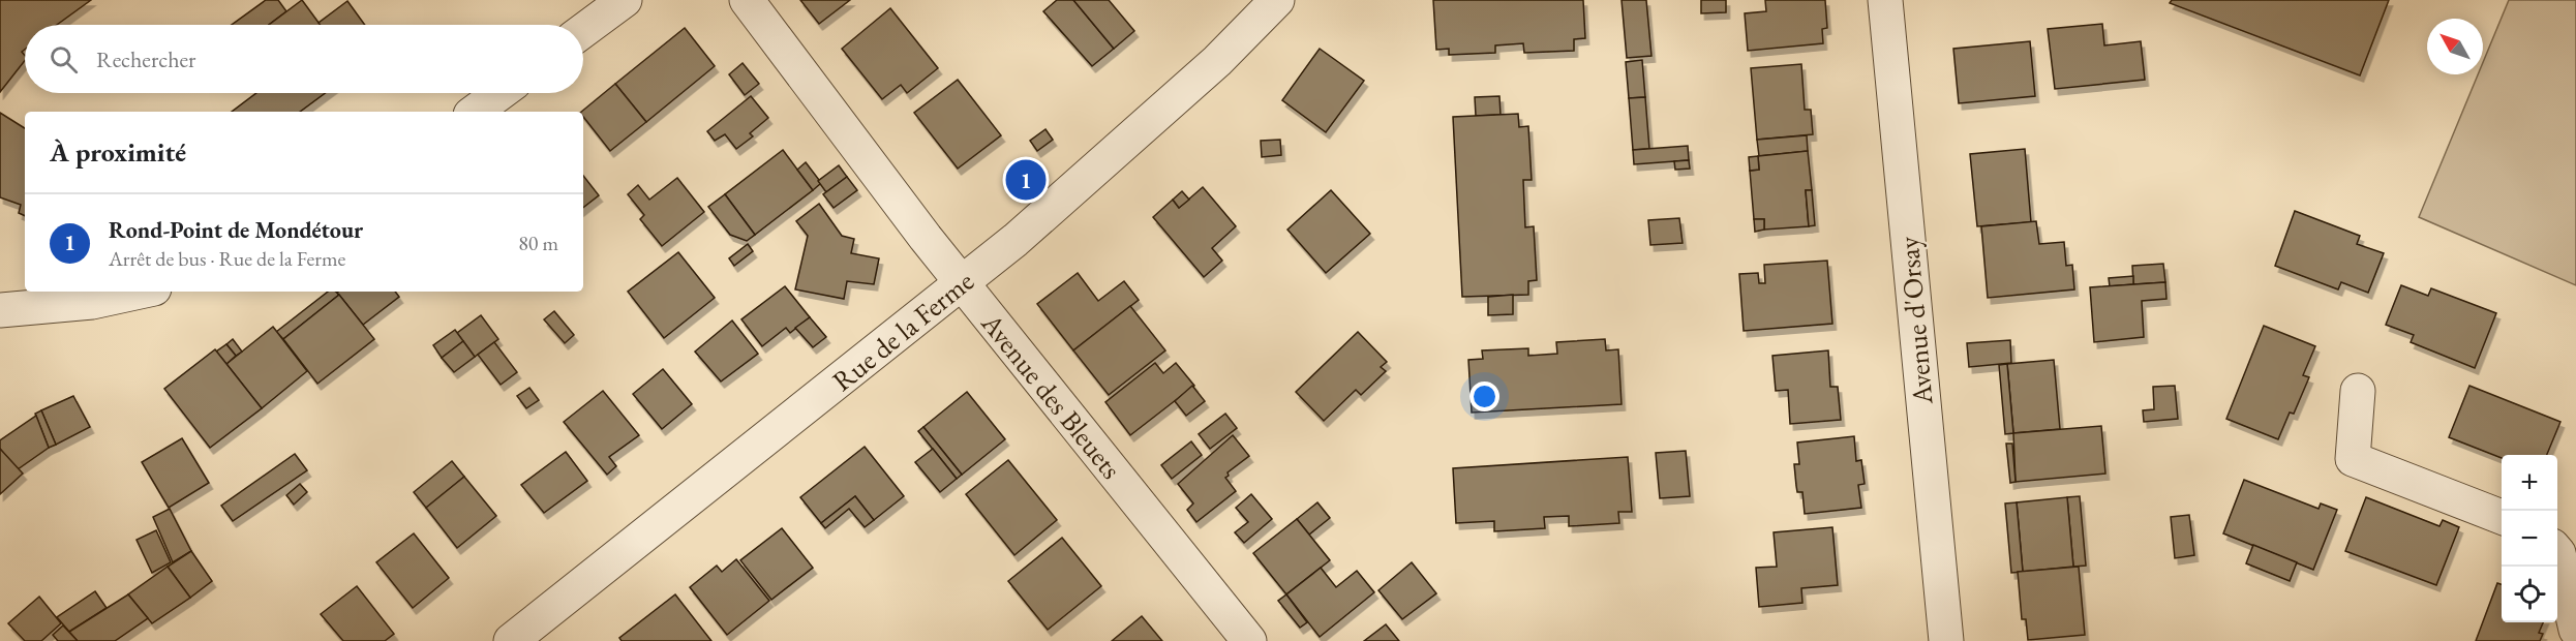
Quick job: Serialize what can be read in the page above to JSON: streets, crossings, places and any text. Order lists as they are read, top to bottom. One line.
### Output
{"streets":{"street":["Avenue d'Orsay","Rue de la Ferme","Avenue des Bleuets"]},"crossings":[["Rue de la Ferme","Avenue des Bleuets"]],"north":"top left","page":{"search":"Rechercher","heading":"À proximité","pins":"1","list":[{"mark":"1","name":"Rond-Point de Mondétour","note":"Arrêt de bus · Rue de la Ferme","value":"80 m"}],"map_buttons":["+","−"]}}
